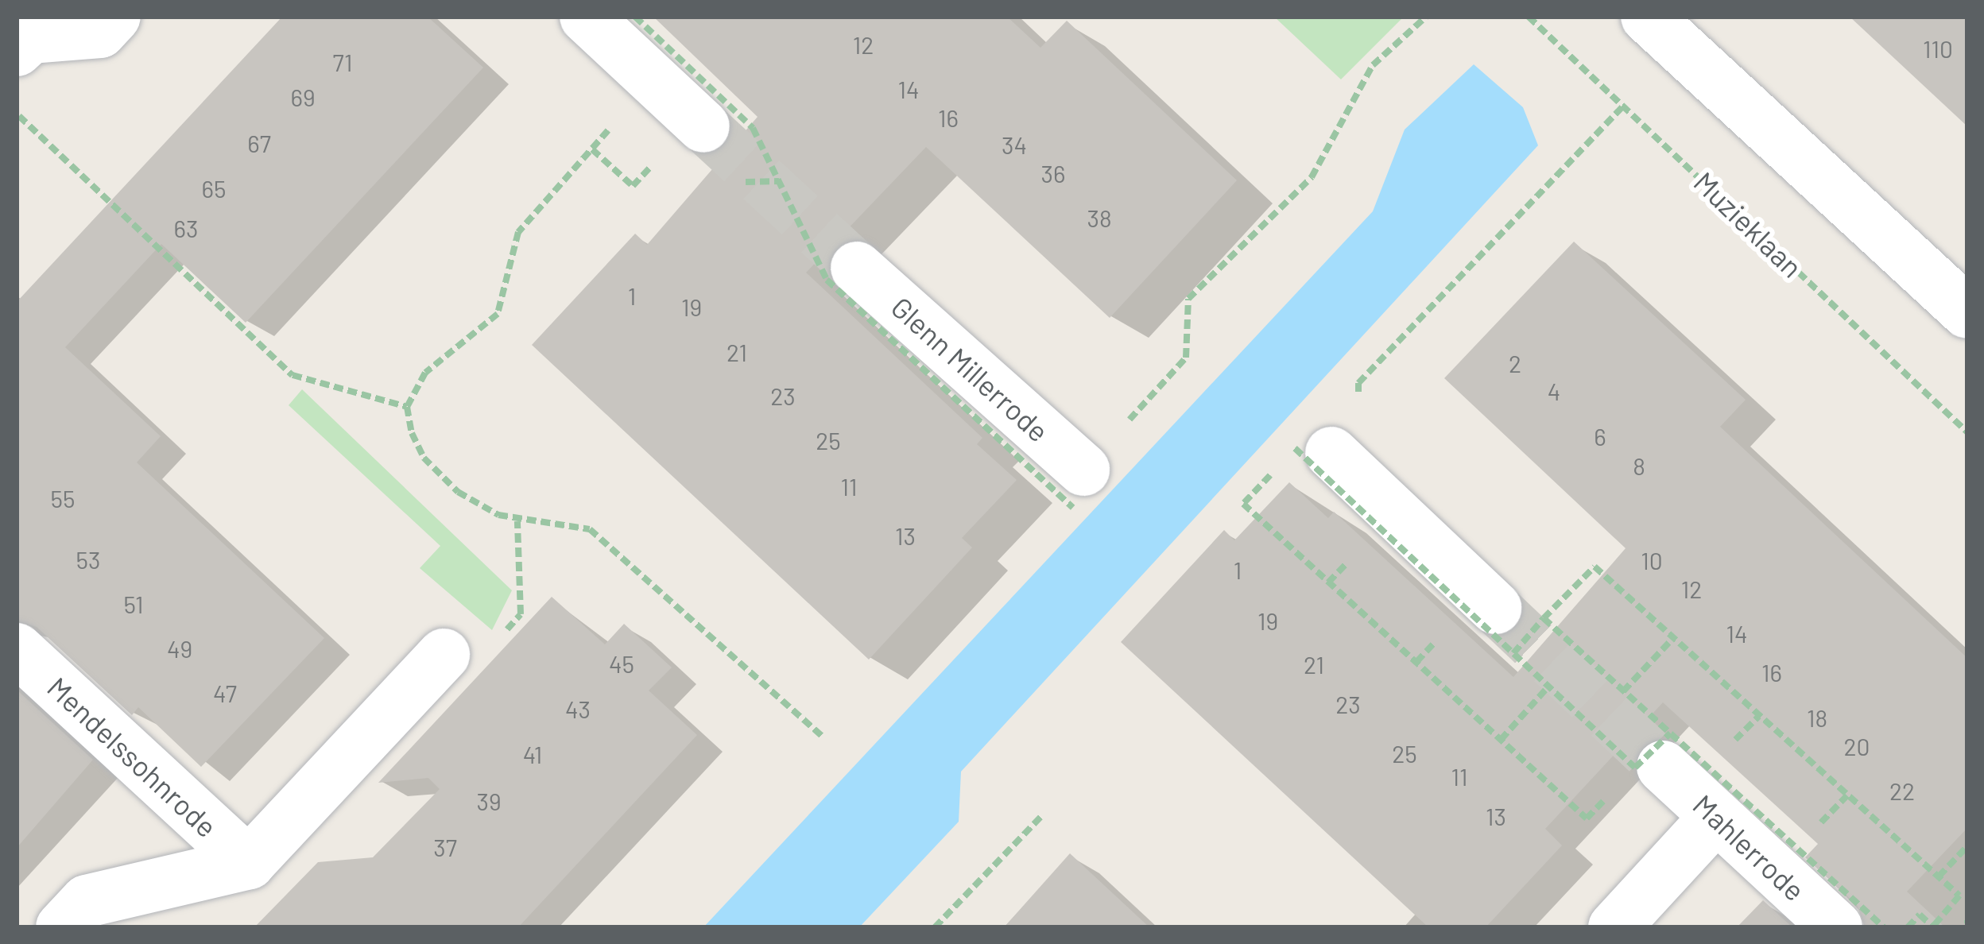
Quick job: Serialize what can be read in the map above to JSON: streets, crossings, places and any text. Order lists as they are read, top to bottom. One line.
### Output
{"streets":{"street":["Glenn Millerrode","Mendelssohnrode","Mahlerrode"],"path":["Muzieklaan"]},"house_numbers":["12","110","71","14","69","16","67","34","36","65","38","63","1","19","21","2","4","23","6","25","8","11","55","13","53","10","1","12","51","19","14","49","45","21","16","47","23","43","18","20","25","41","11","22","39","13","37"]}
